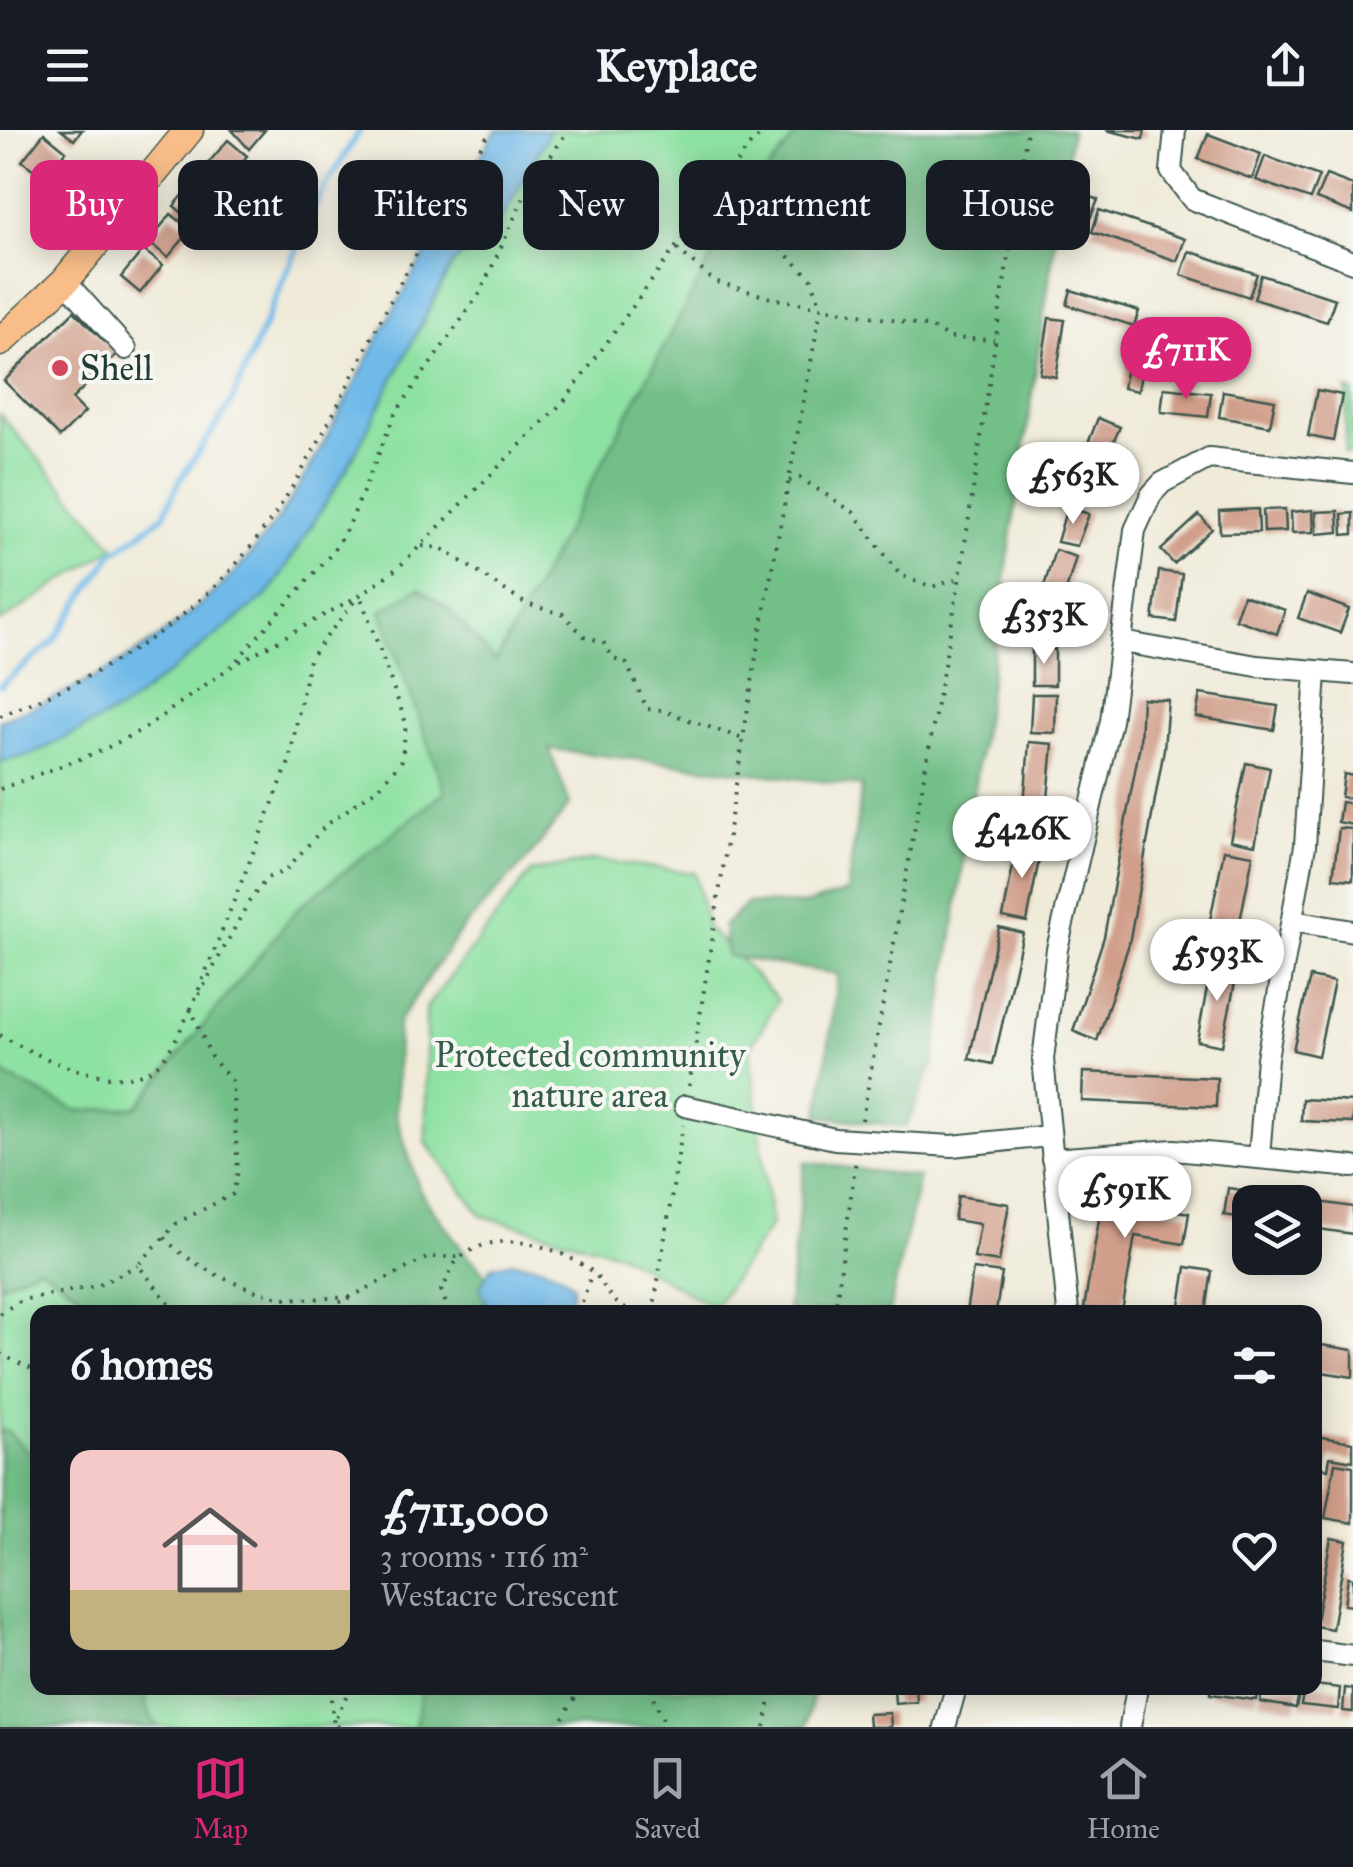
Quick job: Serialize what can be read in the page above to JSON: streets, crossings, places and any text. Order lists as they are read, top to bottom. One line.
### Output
{"parks":["Protected community nature area"],"places":["Shell"],"page":{"header":"Keyplace","chip":["Buy","Rent","Filters","New","Apartment","House"],"price":["£711K","£563K","£353K","£426K","£593K","£591K"],"heading":"6 homes","list":[{"name":"£711,000","note":"3 rooms · 116 m² · Westacre Crescent"}],"tabs":["Map","Saved","Home"]}}
